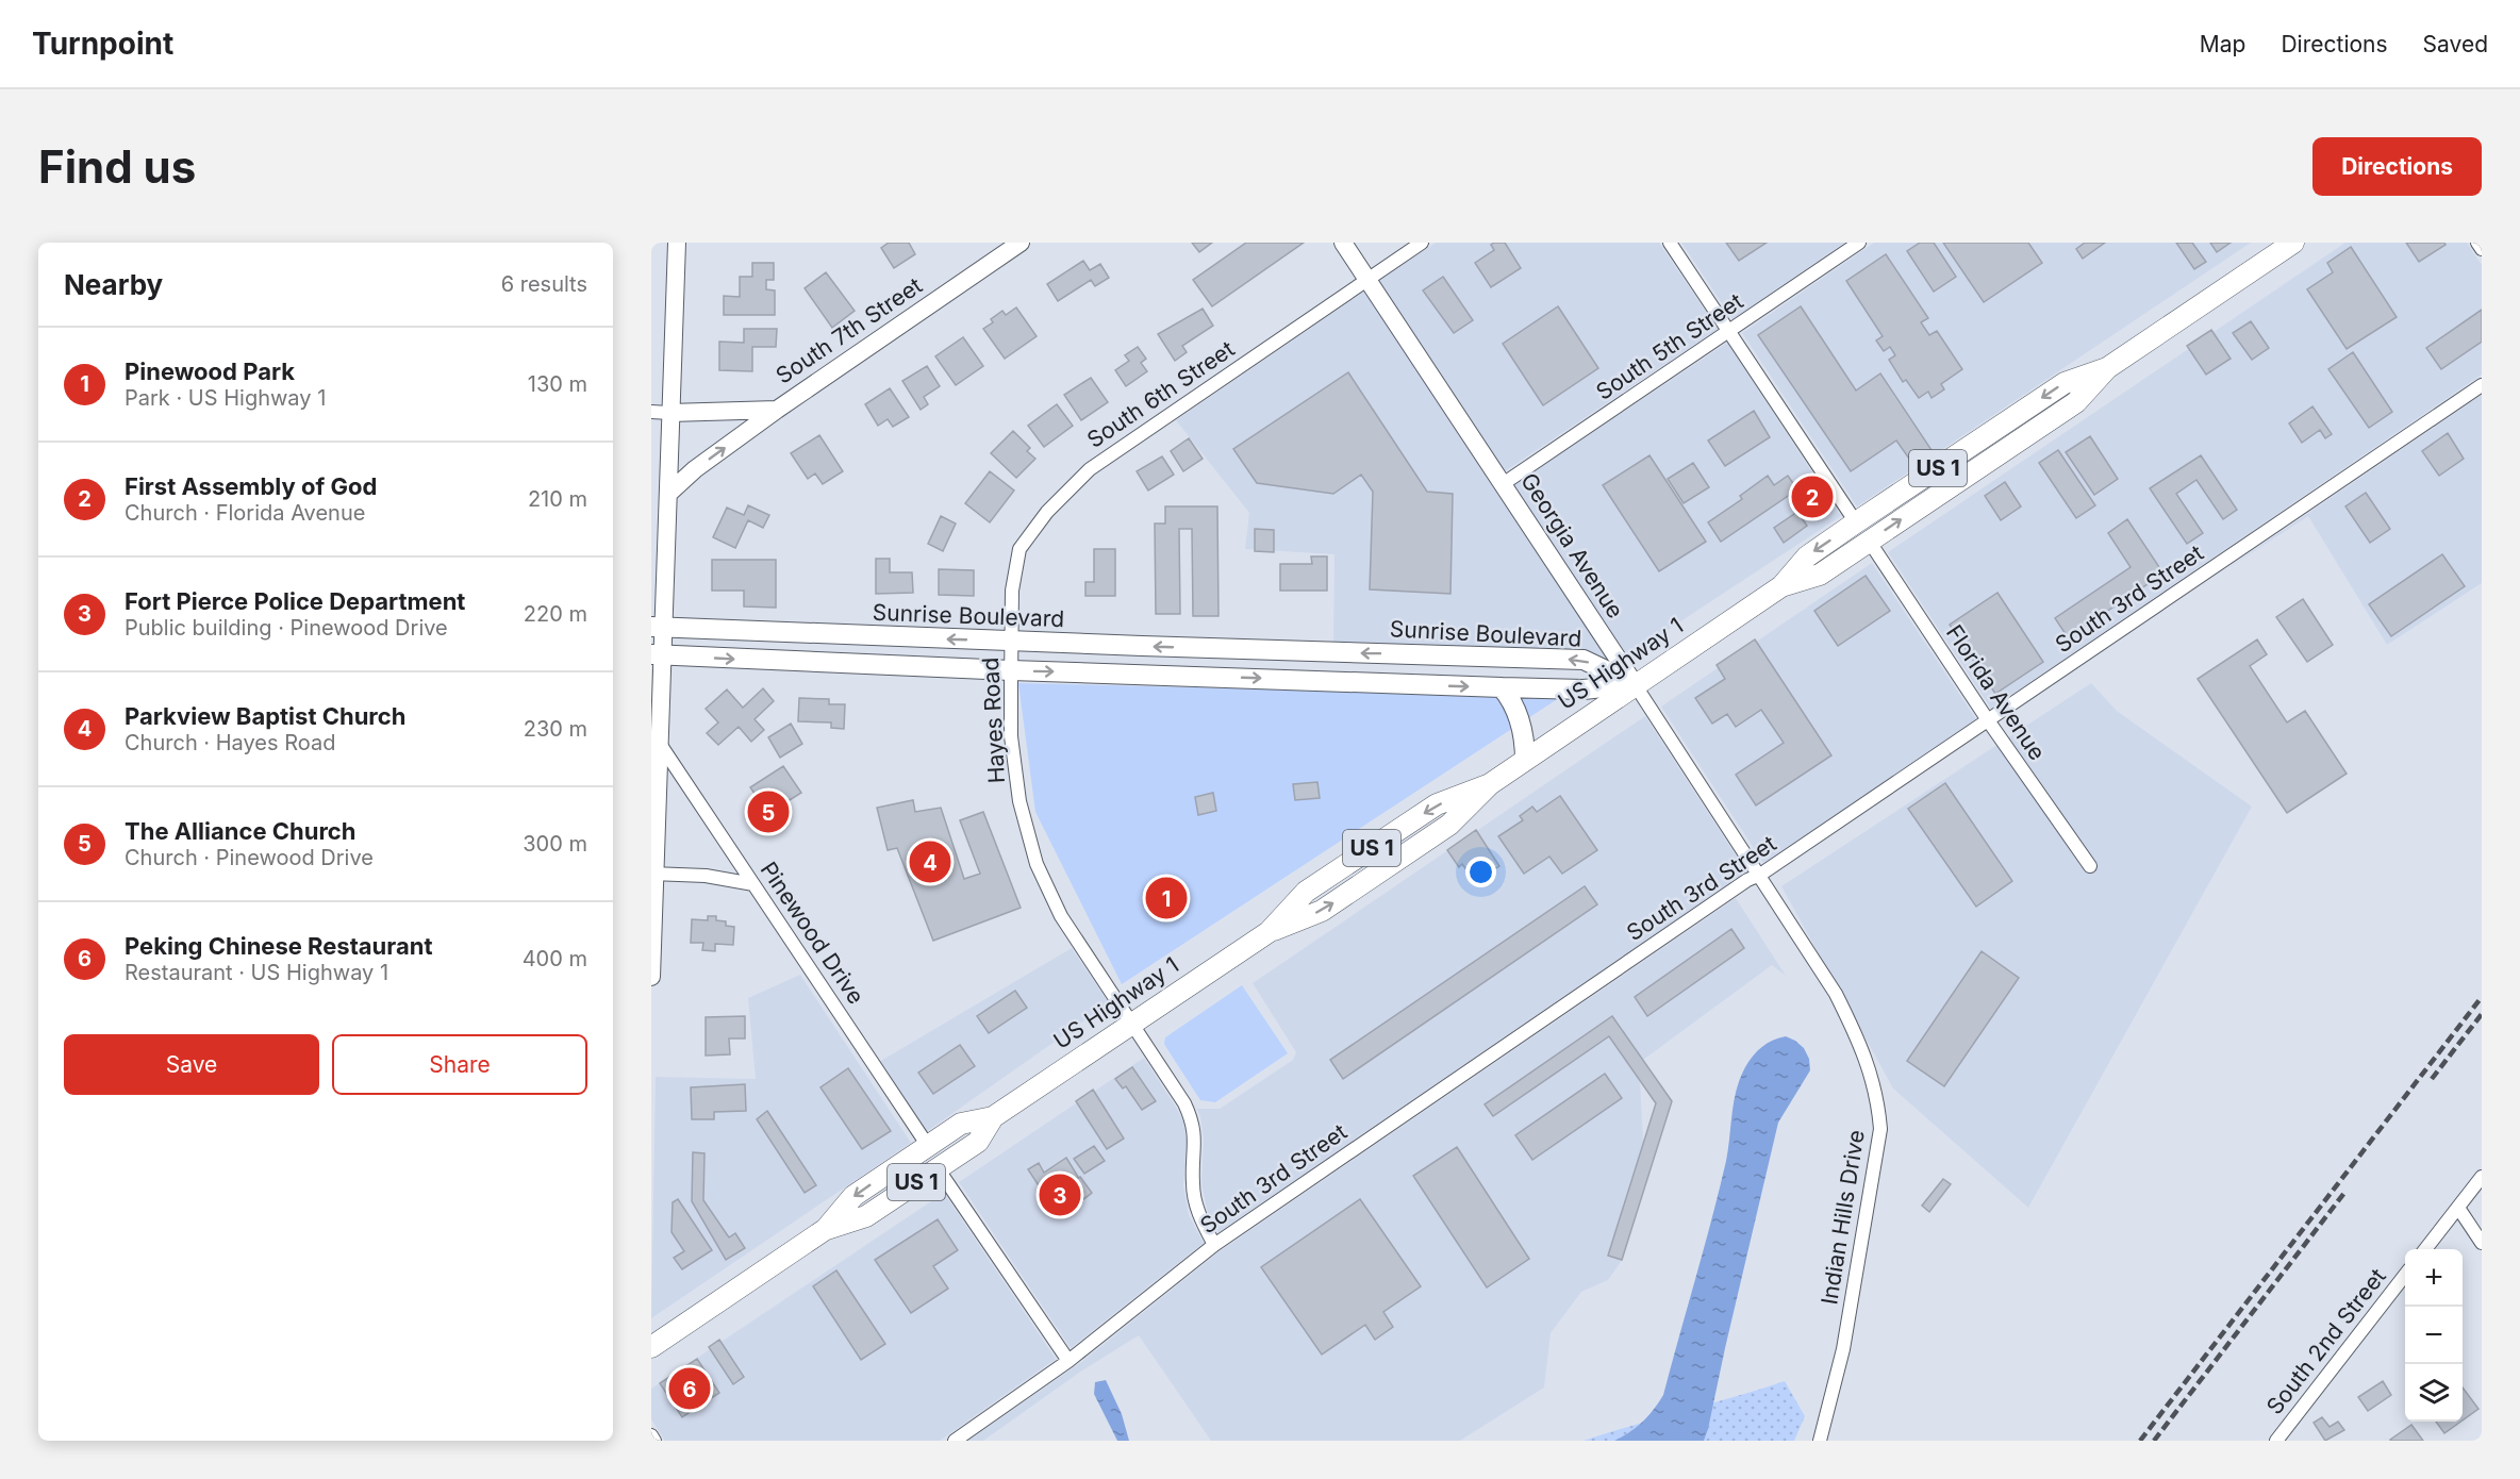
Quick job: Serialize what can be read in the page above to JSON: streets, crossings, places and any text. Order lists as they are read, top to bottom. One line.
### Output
{"streets":{"main road":["US 1","Sunrise Boulevard","US Highway 1"],"street":["South 7th Street","South 5th Street","South 6th Street","Georgia Avenue","South 3rd Street","Florida Avenue","Hayes Road","Pinewood Drive","Indian Hills Drive","South 2nd Street"]},"crossings":[["South 5th Street","Georgia Avenue"],["South 6th Street","Georgia Avenue"],["South 6th Street","Sunrise Boulevard"],["South 6th Street","Hayes Road"],["Georgia Avenue","South 3rd Street"],["Georgia Avenue","Sunrise Boulevard"],["Georgia Avenue","US Highway 1"],["Georgia Avenue","Indian Hills Drive"],["South 3rd Street","Florida Avenue"],["South 3rd Street","Hayes Road"],["South 3rd Street","Indian Hills Drive"],["Sunrise Boulevard","US Highway 1"],["Sunrise Boulevard","Hayes Road"],["US Highway 1","Florida Avenue"],["US Highway 1","Hayes Road"],["US Highway 1","Pinewood Drive"]],"page":{"header":"Turnpoint","nav":["Map","Directions","Saved"],"buttons":["Directions",["Save","Share"]],"title":"Find us","heading":["Nearby","6 results"],"list":[{"mark":"1","name":"Pinewood Park","note":"Park · US Highway 1","value":"130 m"},{"mark":"2","name":"First Assembly of God","note":"Church · Florida Avenue","value":"210 m"},{"mark":"3","name":"Fort Pierce Police Department","note":"Public building · Pinewood Drive","value":"220 m"},{"mark":"4","name":"Parkview Baptist Church","note":"Church · Hayes Road","value":"230 m"},{"mark":"5","name":"The Alliance Church","note":"Church · Pinewood Drive","value":"300 m"},{"mark":"6","name":"Peking Chinese Restaurant","note":"Restaurant · US Highway 1","value":"400 m"}],"pins":["2","5","4","1","3","6"],"map_buttons":["+","−"]}}
